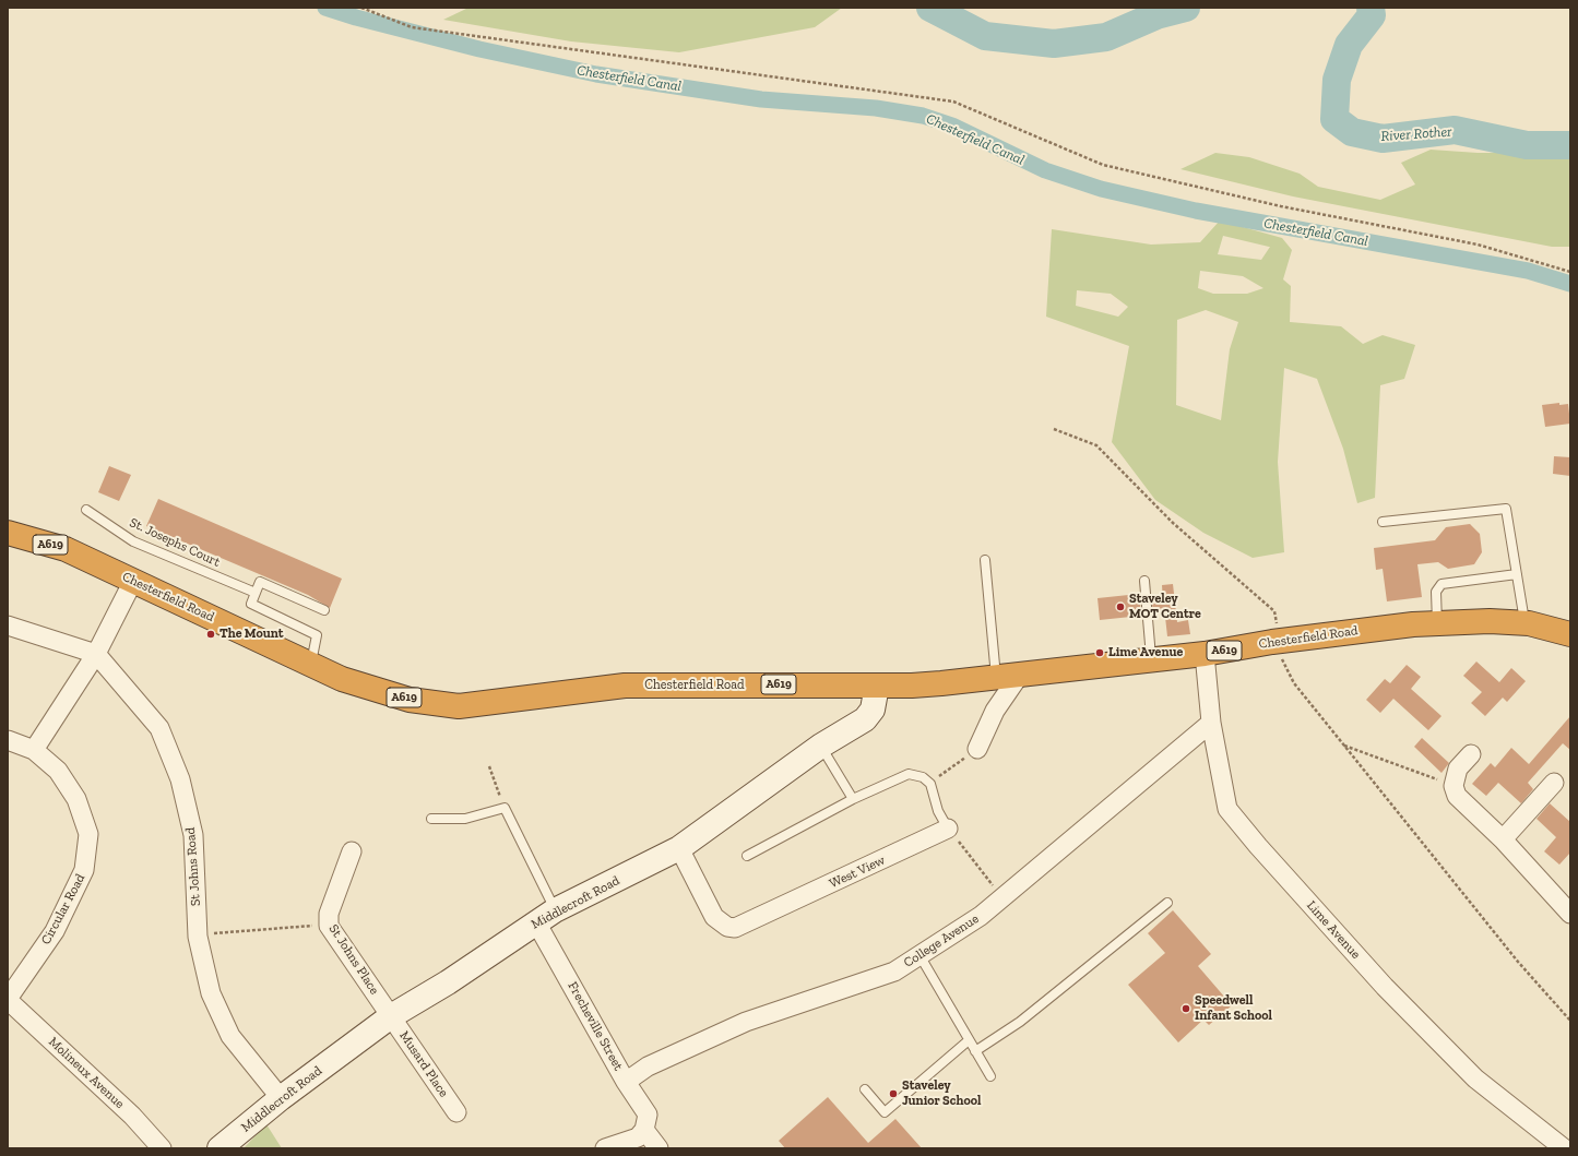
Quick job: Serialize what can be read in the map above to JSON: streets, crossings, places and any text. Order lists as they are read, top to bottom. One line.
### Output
{"streets":{"highway":["A619","Chesterfield Road"],"street":["St Johns Road","West View","Middlecroft Road","Circular Road","Lime Avenue","College Avenue","St Johns Place","Frecheville Street","Musard Place","Molineux Avenue"],"lane":["St. Josephs Court"]},"crossings":[["Chesterfield Road","Middlecroft Road"],["Chesterfield Road","Lime Avenue"],["St Johns Road","Middlecroft Road"],["West View","Middlecroft Road"],["Middlecroft Road","St Johns Place"],["Middlecroft Road","Frecheville Street"],["Middlecroft Road","Musard Place"],["Circular Road","Molineux Avenue"],["Lime Avenue","College Avenue"],["College Avenue","Frecheville Street"],["St Johns Place","Musard Place"]],"water":["Chesterfield Canal","River Rother"],"places":["Staveley MOT Centre","The Mount","Lime Avenue","Speedwell Infant School","Staveley Junior School"]}
